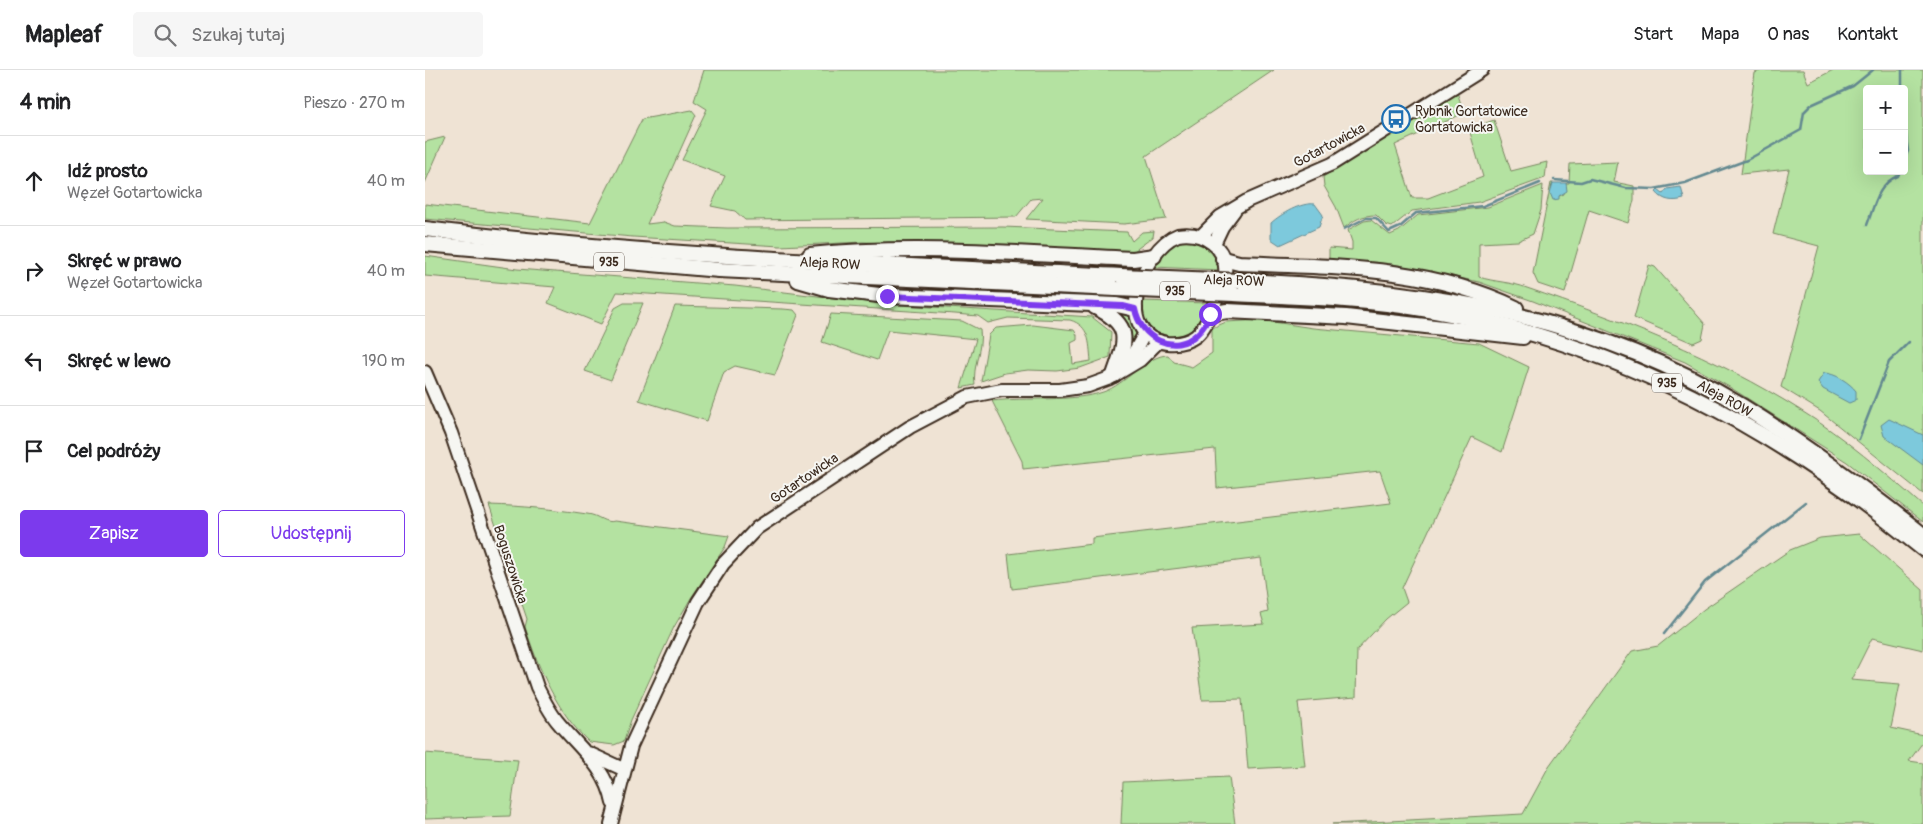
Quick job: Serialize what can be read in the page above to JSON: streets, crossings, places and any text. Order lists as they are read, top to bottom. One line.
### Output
{"streets":{"main road":["935","Aleja ROW"],"street":["Gotartowicka","Boguszowicka"]},"crossings":[["Gotartowicka","Boguszowicka"]],"places":{"bus stop":["Rybnik Gortatowice Gortatowicka"]},"page":{"header":"Mapleaf","search":"Szukaj tutaj","nav":["Start","Mapa","O nas","Kontakt"],"heading":["4 min","Pieszo · 270 m"],"map_buttons":["+","−"],"list":[["Idź prosto","Węzeł Gotartowicka","40 m"],["Skręć w prawo","Węzeł Gotartowicka","40 m"],["Skręć w lewo","190 m"],"Cel podróży"],"buttons":["Zapisz","Udostępnij"]}}
